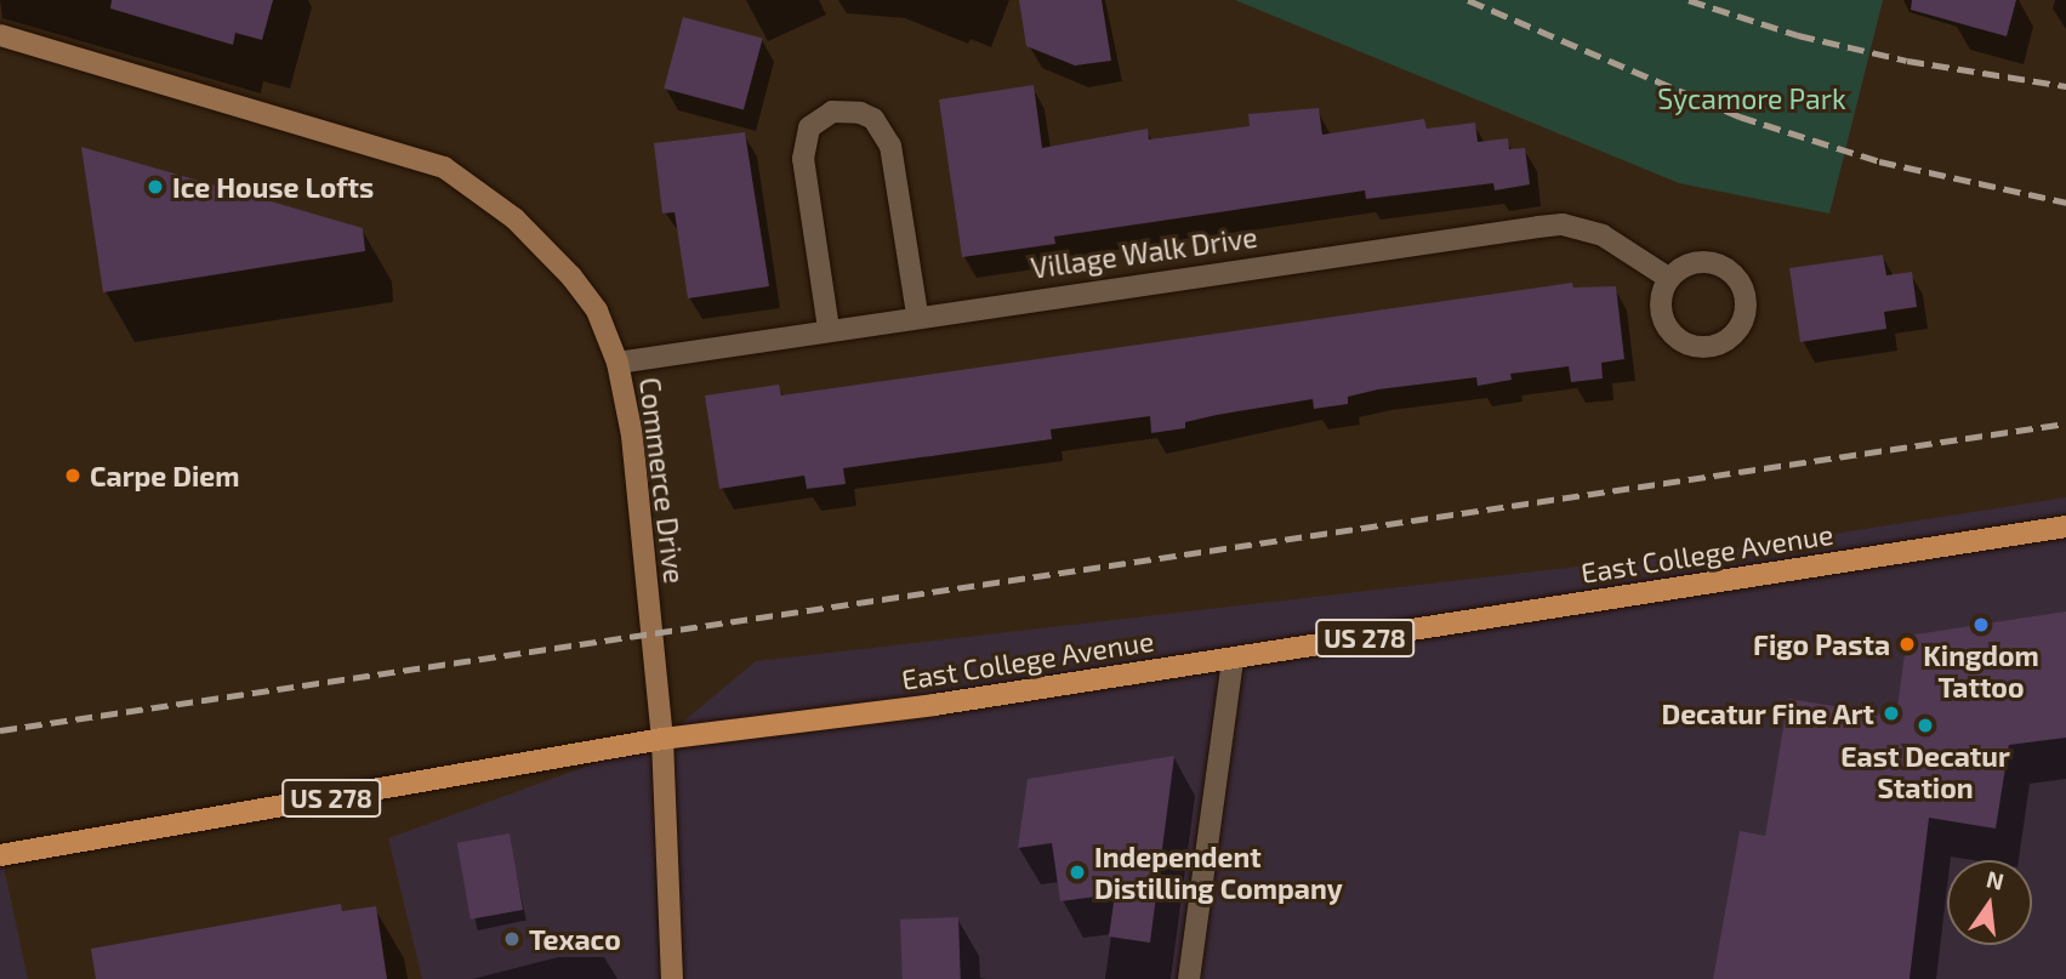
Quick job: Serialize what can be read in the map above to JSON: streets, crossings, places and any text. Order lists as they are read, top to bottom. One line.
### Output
{"streets":{"main road":["Commerce Drive","East College Avenue","US 278"],"street":["Village Walk Drive"]},"crossings":[["Village Walk Drive","Commerce Drive"],["Commerce Drive","East College Avenue"]],"parks":["Sycamore Park"],"places":["Ice House Lofts","Carpe Diem","Kingdom Tattoo","Figo Pasta","Decatur Fine Art","East Decatur Station","Independent Distilling Company","Texaco"],"north":"top"}
